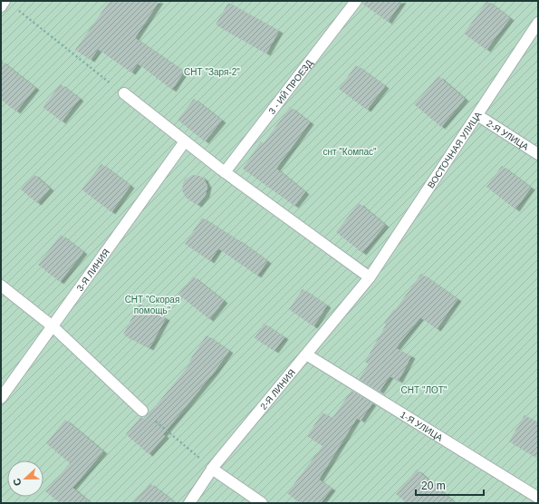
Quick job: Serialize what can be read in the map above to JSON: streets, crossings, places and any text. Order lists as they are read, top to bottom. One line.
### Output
{"streets":{"street":["3 - ИЙ ПРОЕЗД","2-Я УЛИЦА","ВОСТОЧНАЯ УЛИЦА","3-Я ЛИНИЯ","2-Я ЛИНИЯ","1-Я УЛИЦА"]},"crossings":[["2-Я УЛИЦА","ВОСТОЧНАЯ УЛИЦА"],["ВОСТОЧНАЯ УЛИЦА","2-Я ЛИНИЯ"],["2-Я ЛИНИЯ","1-Я УЛИЦА"]],"parks":["СНТ \"Заря-2\"","снт \"Компас\"","СНТ \"Скорая помощь\"","СНТ \"ЛОТ\""],"scale_bar":"20 m","north":"left"}
